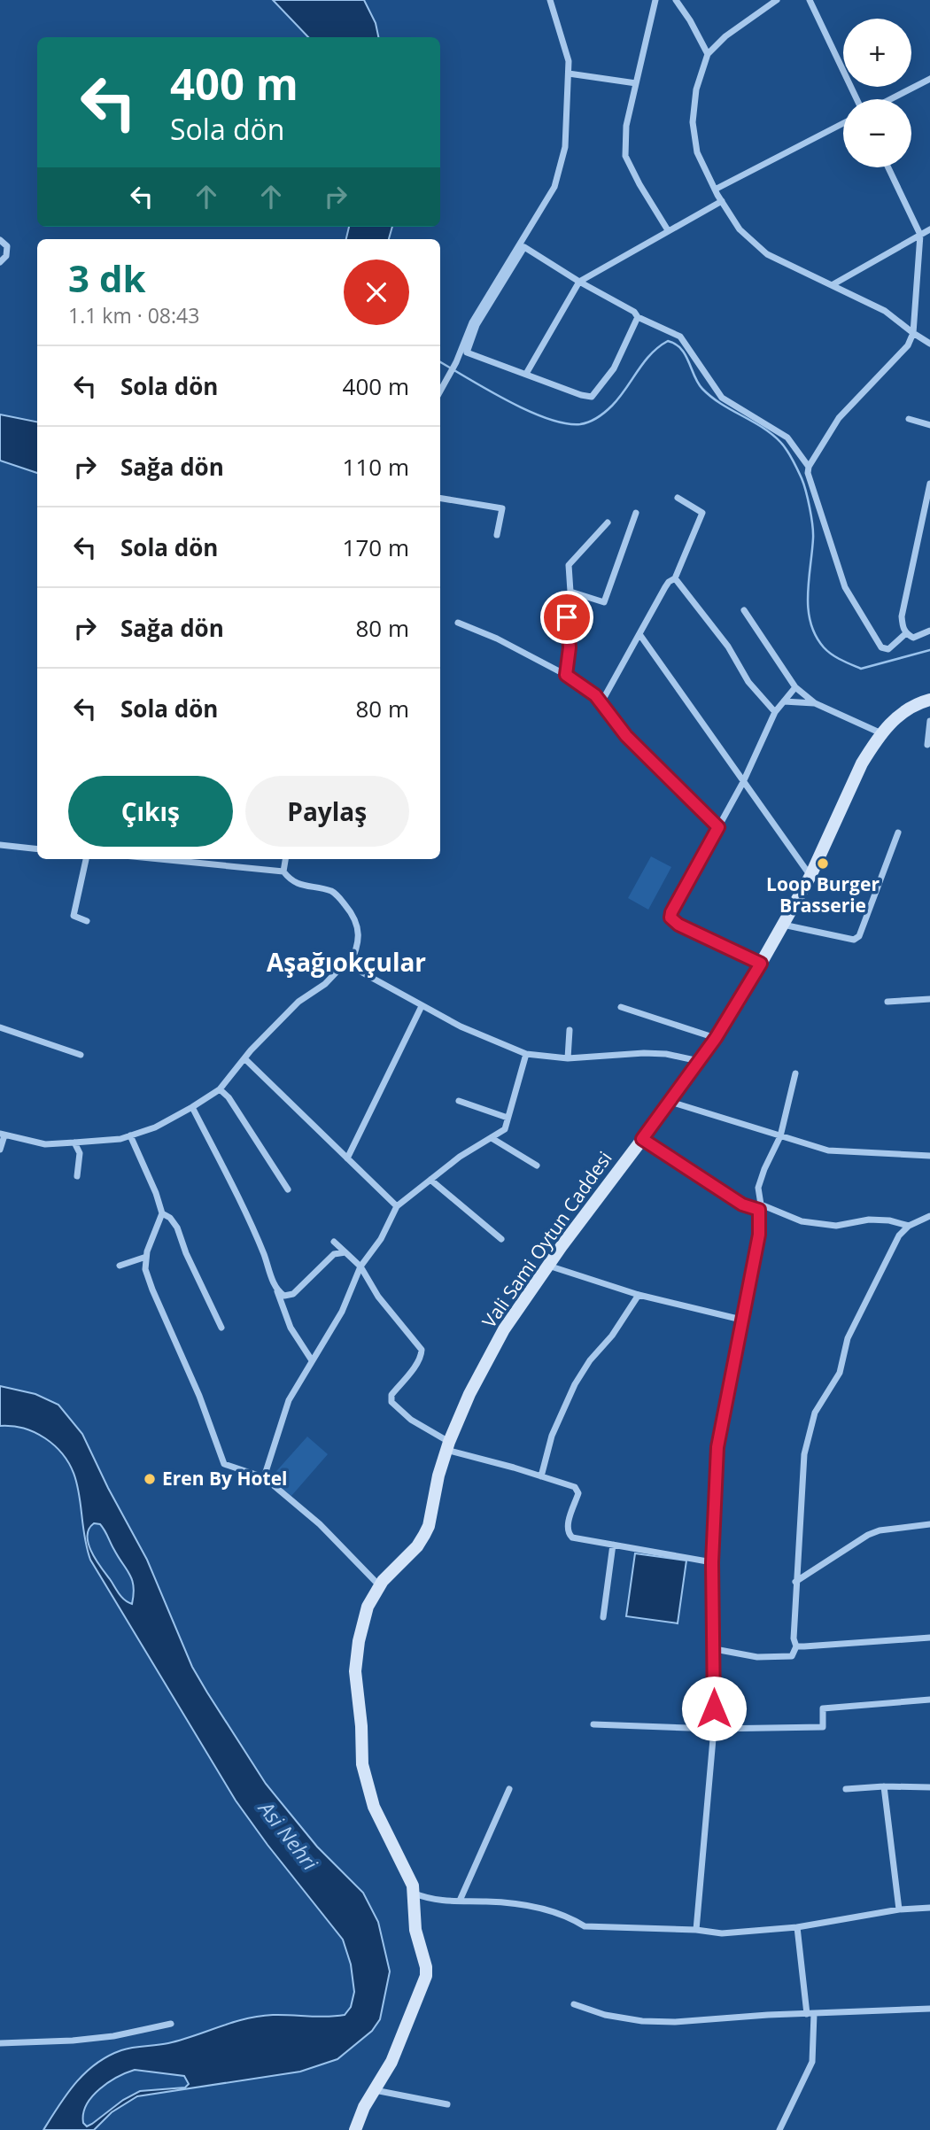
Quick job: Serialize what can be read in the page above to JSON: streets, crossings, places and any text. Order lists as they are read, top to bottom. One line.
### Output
{"streets":{"street":["Vali Sami Oytun Caddesi"]},"districts":["Aşağıokçular"],"water":["Asi Nehri"],"places":["Loop Burger Brasserie","Eren By Hotel"],"page":{"map_buttons":["+","−"],"turn":["400 m","Sola dön"],"heading":["3 dk","1.1 km · 08:43"],"list":[{"name":"Sola dön","value":"400 m"},{"name":"Sağa dön","value":"110 m"},{"name":"Sola dön","value":"170 m"},{"name":"Sağa dön","value":"80 m"},{"name":"Sola dön","value":"80 m"}],"buttons":["Çıkış","Paylaş"]}}
